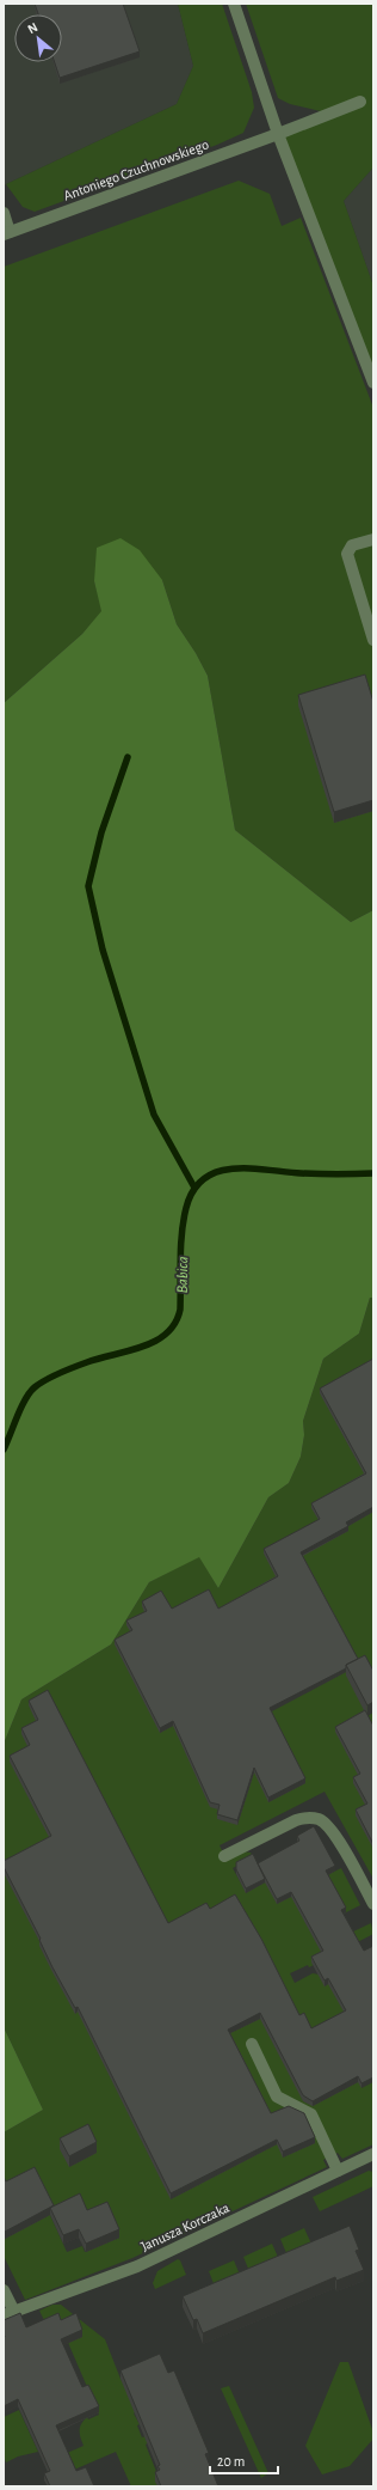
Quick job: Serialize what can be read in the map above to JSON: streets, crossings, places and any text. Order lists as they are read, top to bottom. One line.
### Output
{"streets":{"street":["Antoniego Czuchnowskiego","Janusza Korczaka"]},"water":["Babica"],"scale_bar":"20 m","north":"top left"}
